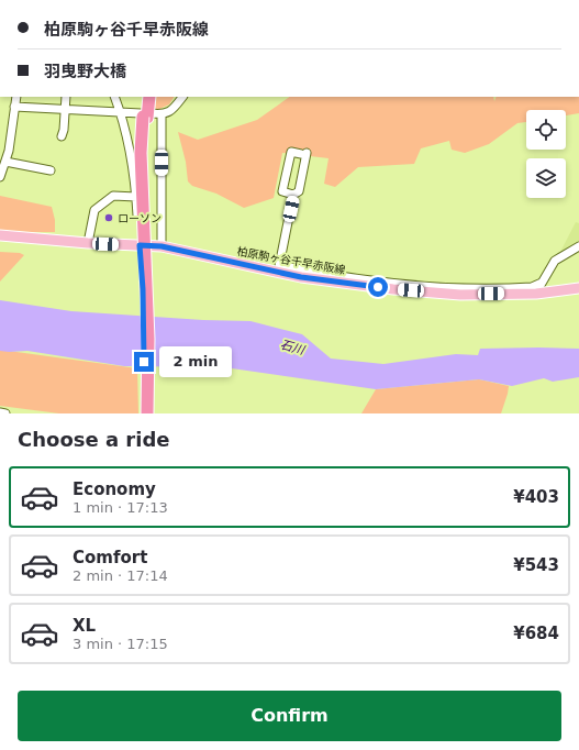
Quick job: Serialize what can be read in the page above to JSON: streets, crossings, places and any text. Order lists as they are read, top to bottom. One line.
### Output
{"streets":{"main road":["柏原駒ヶ谷千早赤阪線"]},"water":["石川"],"places":["ローソン"],"page":{"banner":["柏原駒ヶ谷千早赤阪線","羽曳野大橋"],"bubble":"2 min","heading":"Choose a ride","list":[{"name":"Economy","note":"1 min · 17:13","value":"¥403"},{"name":"Comfort","note":"2 min · 17:14","value":"¥543"},{"name":"XL","note":"3 min · 17:15","value":"¥684"}],"buttons":"Confirm"}}
